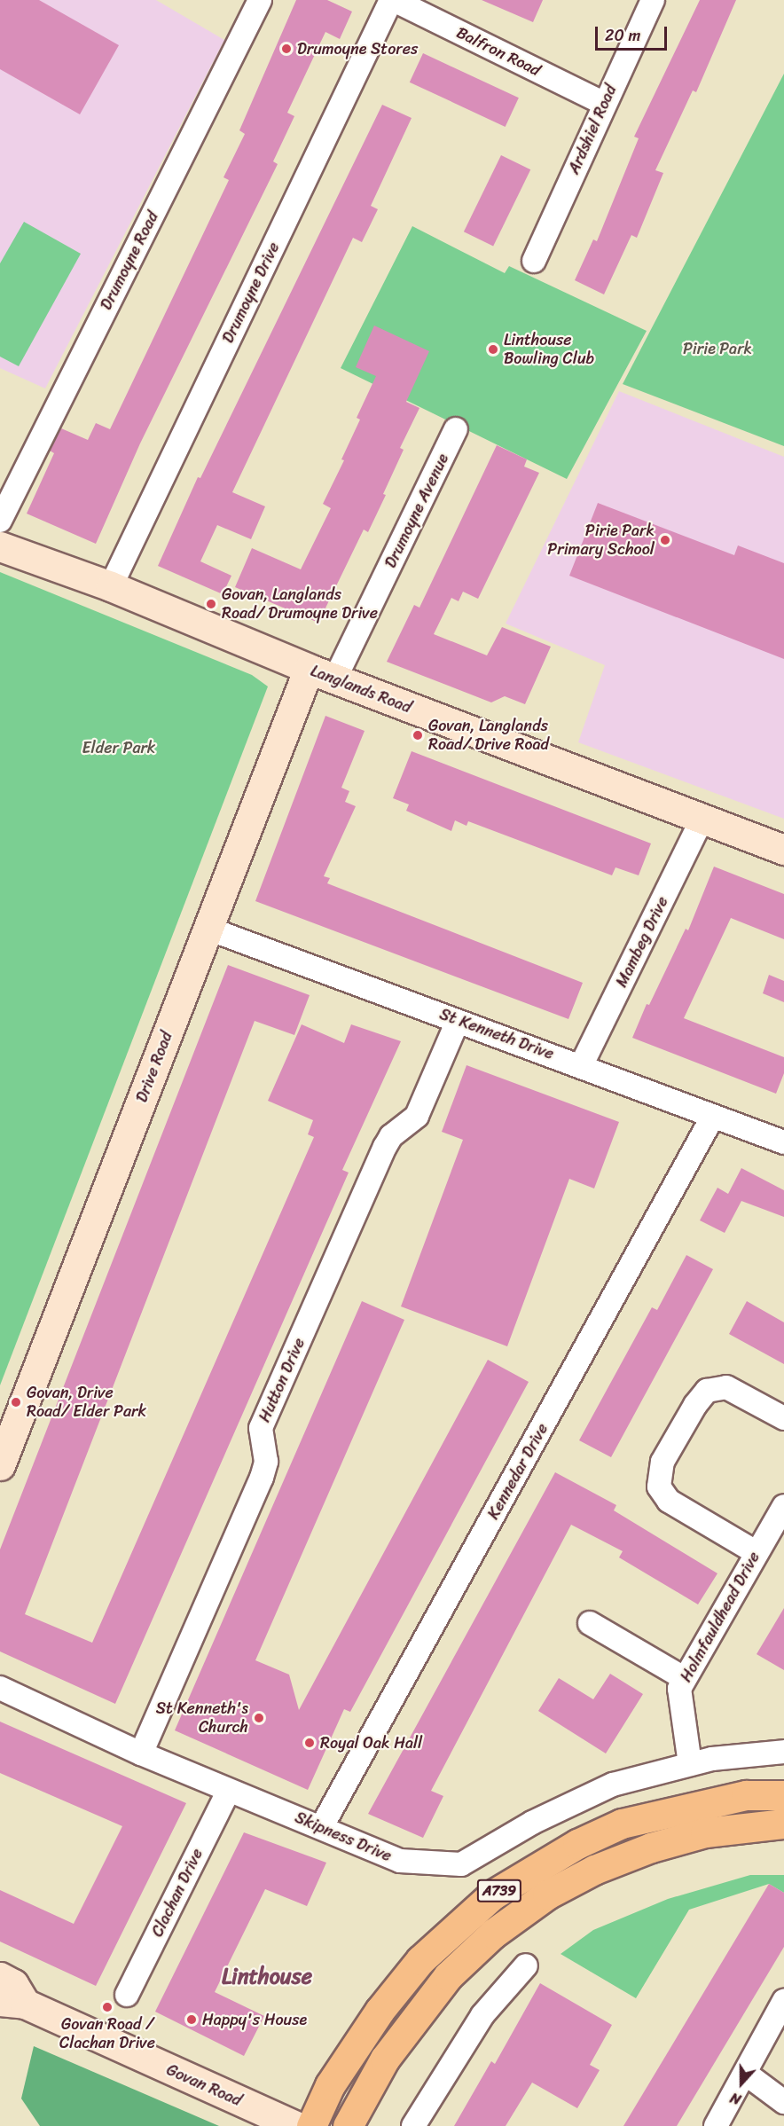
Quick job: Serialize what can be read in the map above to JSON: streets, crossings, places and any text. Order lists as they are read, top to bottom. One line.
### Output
{"streets":{"main road":["A739"],"street":["Balfron Road","Ardshiel Road","Drumoyne Road","Drumoyne Drive","Drumoyne Avenue","Langlands Road","Mambeg Drive","St Kenneth Drive","Drive Road","Hutton Drive","Kennedar Drive","Holmfauldhead Drive","Skipness Drive","Clachan Drive","Govan Road"]},"crossings":[["Balfron Road","Ardshiel Road"],["Balfron Road","Drumoyne Drive"],["Drumoyne Drive","Langlands Road"],["Drumoyne Avenue","Langlands Road"],["Drumoyne Avenue","Drive Road"],["Langlands Road","Mambeg Drive"],["Langlands Road","Drive Road"],["Mambeg Drive","St Kenneth Drive"],["St Kenneth Drive","Drive Road"],["St Kenneth Drive","Hutton Drive"],["St Kenneth Drive","Kennedar Drive"],["Hutton Drive","Skipness Drive"],["Kennedar Drive","Skipness Drive"],["Holmfauldhead Drive","Skipness Drive"],["Skipness Drive","Clachan Drive"]],"districts":["Linthouse"],"parks":["Pirie Park","Elder Park"],"places":["Drumoyne Stores","Linthouse Bowling Club","Pirie Park Primary School","Govan, Langlands Road/ Drumoyne Drive","Govan, Langlands Road/ Drive Road","Govan, Drive Road/ Elder Park","St Kenneth's Church","Royal Oak Hall","Govan Road / Clachan Drive","Happy's House"],"scale_bar":"20 m","north":"bottom"}
